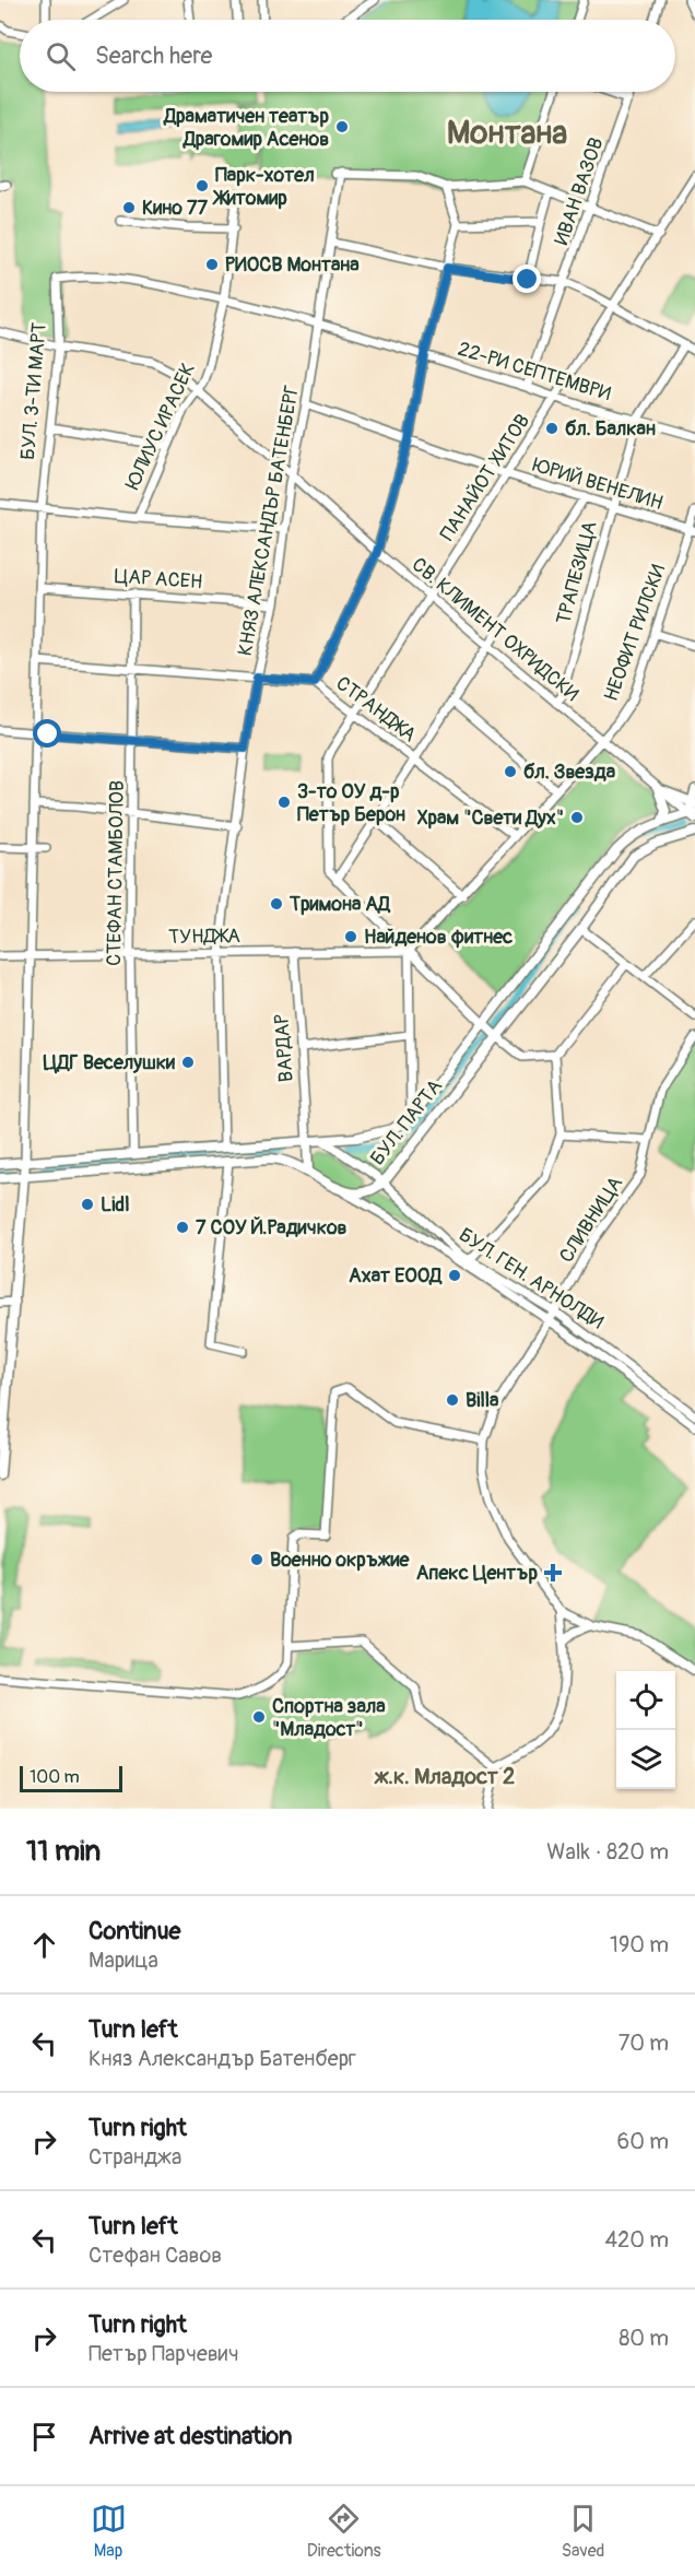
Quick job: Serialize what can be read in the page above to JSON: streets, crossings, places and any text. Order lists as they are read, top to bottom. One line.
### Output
{"streets":{"main road":["БУЛ. 3-ТИ МАРТ","БУЛ. ПАРТА"],"street":["ИВАН ВАЗОВ","22-РИ СЕПТЕМВРИ","ЮЛИУС ИРАСЕК","ПАНАЙОТ ХИТОВ","ЮРИЙ ВЕНЕЛИН","КНЯЗ АЛЕКСАНДЪР БАТЕНБЕРГ","ТРАПЕЗИЦА","ЦАР АСЕН","СВ. КЛИМЕНТ ОХРИДСКИ","НЕОФИТ РИЛСКИ","СТРАНДЖА","СТЕФАН СТАМБОЛОВ","ТУНДЖА","ВАРДАР","СЛИВНИЦА","БУЛ. ГЕН. АРНОЛДИ"]},"crossings":[["ИВАН ВАЗОВ","22-РИ СЕПТЕМВРИ"],["22-РИ СЕПТЕМВРИ","БУЛ. 3-ТИ МАРТ"],["22-РИ СЕПТЕМВРИ","ЮЛИУС ИРАСЕК"],["22-РИ СЕПТЕМВРИ","ПАНАЙОТ ХИТОВ"],["22-РИ СЕПТЕМВРИ","КНЯЗ АЛЕКСАНДЪР БАТЕНБЕРГ"],["22-РИ СЕПТЕМВРИ","ТРАПЕЗИЦА"],["БУЛ. 3-ТИ МАРТ","ЦАР АСЕН"],["БУЛ. 3-ТИ МАРТ","СВ. КЛИМЕНТ ОХРИДСКИ"],["БУЛ. 3-ТИ МАРТ","СТРАНДЖА"],["БУЛ. 3-ТИ МАРТ","ТУНДЖА"],["БУЛ. 3-ТИ МАРТ","БУЛ. ПАРТА"],["ЮЛИУС ИРАСЕК","СВ. КЛИМЕНТ ОХРИДСКИ"],["ПАНАЙОТ ХИТОВ","ЮРИЙ ВЕНЕЛИН"],["ПАНАЙОТ ХИТОВ","СВ. КЛИМЕНТ ОХРИДСКИ"],["ПАНАЙОТ ХИТОВ","СТРАНДЖА"],["ЮРИЙ ВЕНЕЛИН","КНЯЗ АЛЕКСАНДЪР БАТЕНБЕРГ"],["ЮРИЙ ВЕНЕЛИН","ТРАПЕЗИЦА"],["ЮРИЙ ВЕНЕЛИН","НЕОФИТ РИЛСКИ"],["КНЯЗ АЛЕКСАНДЪР БАТЕНБЕРГ","ЦАР АСЕН"],["КНЯЗ АЛЕКСАНДЪР БАТЕНБЕРГ","СВ. КЛИМЕНТ ОХРИДСКИ"],["КНЯЗ АЛЕКСАНДЪР БАТЕНБЕРГ","СТРАНДЖА"],["КНЯЗ АЛЕКСАНДЪР БАТЕНБЕРГ","ТУНДЖА"],["КНЯЗ АЛЕКСАНДЪР БАТЕНБЕРГ","БУЛ. ПАРТА"],["ТРАПЕЗИЦА","СВ. КЛИМЕНТ ОХРИДСКИ"],["ЦАР АСЕН","СТЕФАН СТАМБОЛОВ"],["СВ. КЛИМЕНТ ОХРИДСКИ","НЕОФИТ РИЛСКИ"],["НЕОФИТ РИЛСКИ","СТРАНДЖА"],["НЕОФИТ РИЛСКИ","ТУНДЖА"],["СТРАНДЖА","СТЕФАН СТАМБОЛОВ"],["СТЕФАН СТАМБОЛОВ","ТУНДЖА"],["СТЕФАН СТАМБОЛОВ","БУЛ. ПАРТА"],["ТУНДЖА","ВАРДАР"],["ВАРДАР","БУЛ. ПАРТА"],["БУЛ. ПАРТА","БУЛ. ГЕН. АРНОЛДИ"],["СЛИВНИЦА","БУЛ. ГЕН. АРНОЛДИ"]],"districts":["Монтана","ж.к. Младост 2"],"places":{"other":["Драматичен театър Драгомир Асенов","Парк-хотел Житомир","Кино 77","РИОСВ Монтана","бл. Балкан","бл. Звезда","3-то ОУ д-р Петър Берон","Храм \"Свети Дух\"","Тримона АД","Найденов фитнес","ЦДГ Веселушки","Lidl","7 СОУ Й.Радичков","Ахат ЕООД","Billa","Военно окръжие","Спортна зала \"Младост\""],"health":["Апекс Център"]},"scale_bar":"100 m","page":{"search":"Search here","scale":"100 m","heading":["11 min","Walk · 820 m"],"list":[["Continue","Марица","190 m"],["Turn left","Княз Александър Батенберг","70 m"],["Turn right","Странджа","60 m"],["Turn left","Стефан Савов","420 m"],["Turn right","Петър Парчевич","80 m"],"Arrive at destination"],"nav":["Map","Directions","Saved"]}}
